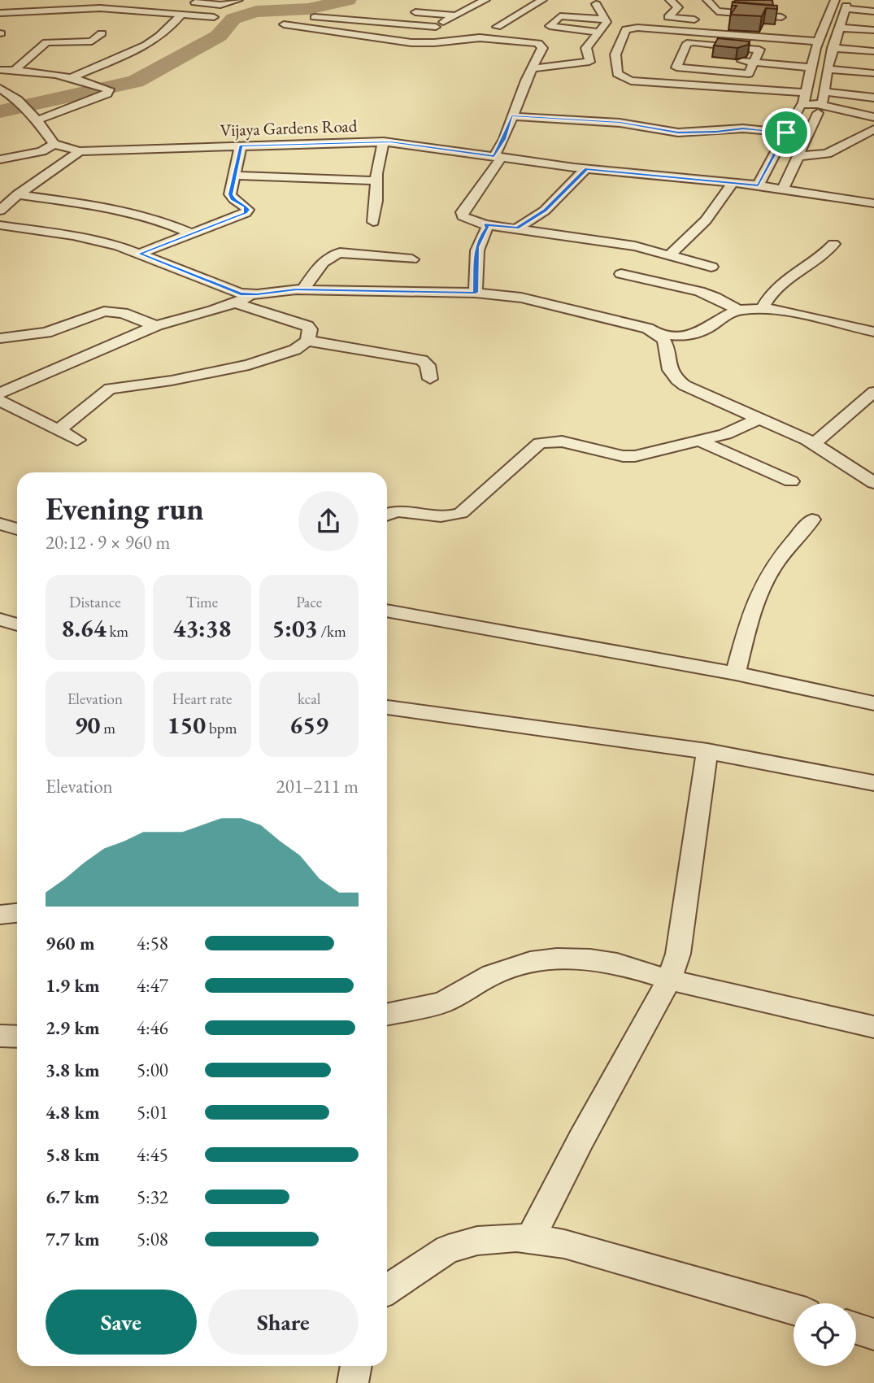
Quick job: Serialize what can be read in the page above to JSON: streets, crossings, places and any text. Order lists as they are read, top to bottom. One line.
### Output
{"streets":{"street":["Vijaya Gardens Road"]},"page":{"heading":["Evening run","20:12 · 9 × 960 m"],"stats":[["Distance","8.64 km"],["Time","43:38"],["Pace","5:03 /km"],["Elevation","90 m"],["Heart rate","150 bpm"],["kcal","659"]],"chart":["Elevation","201–211 m"],"list":[{"name":"960 m","note":"4:58"},{"name":"1.9 km","note":"4:47"},{"name":"2.9 km","note":"4:46"},{"name":"3.8 km","note":"5:00"},{"name":"4.8 km","note":"5:01"},{"name":"5.8 km","note":"4:45"},{"name":"6.7 km","note":"5:32"},{"name":"7.7 km","note":"5:08"}],"buttons":["Save","Share"]}}
